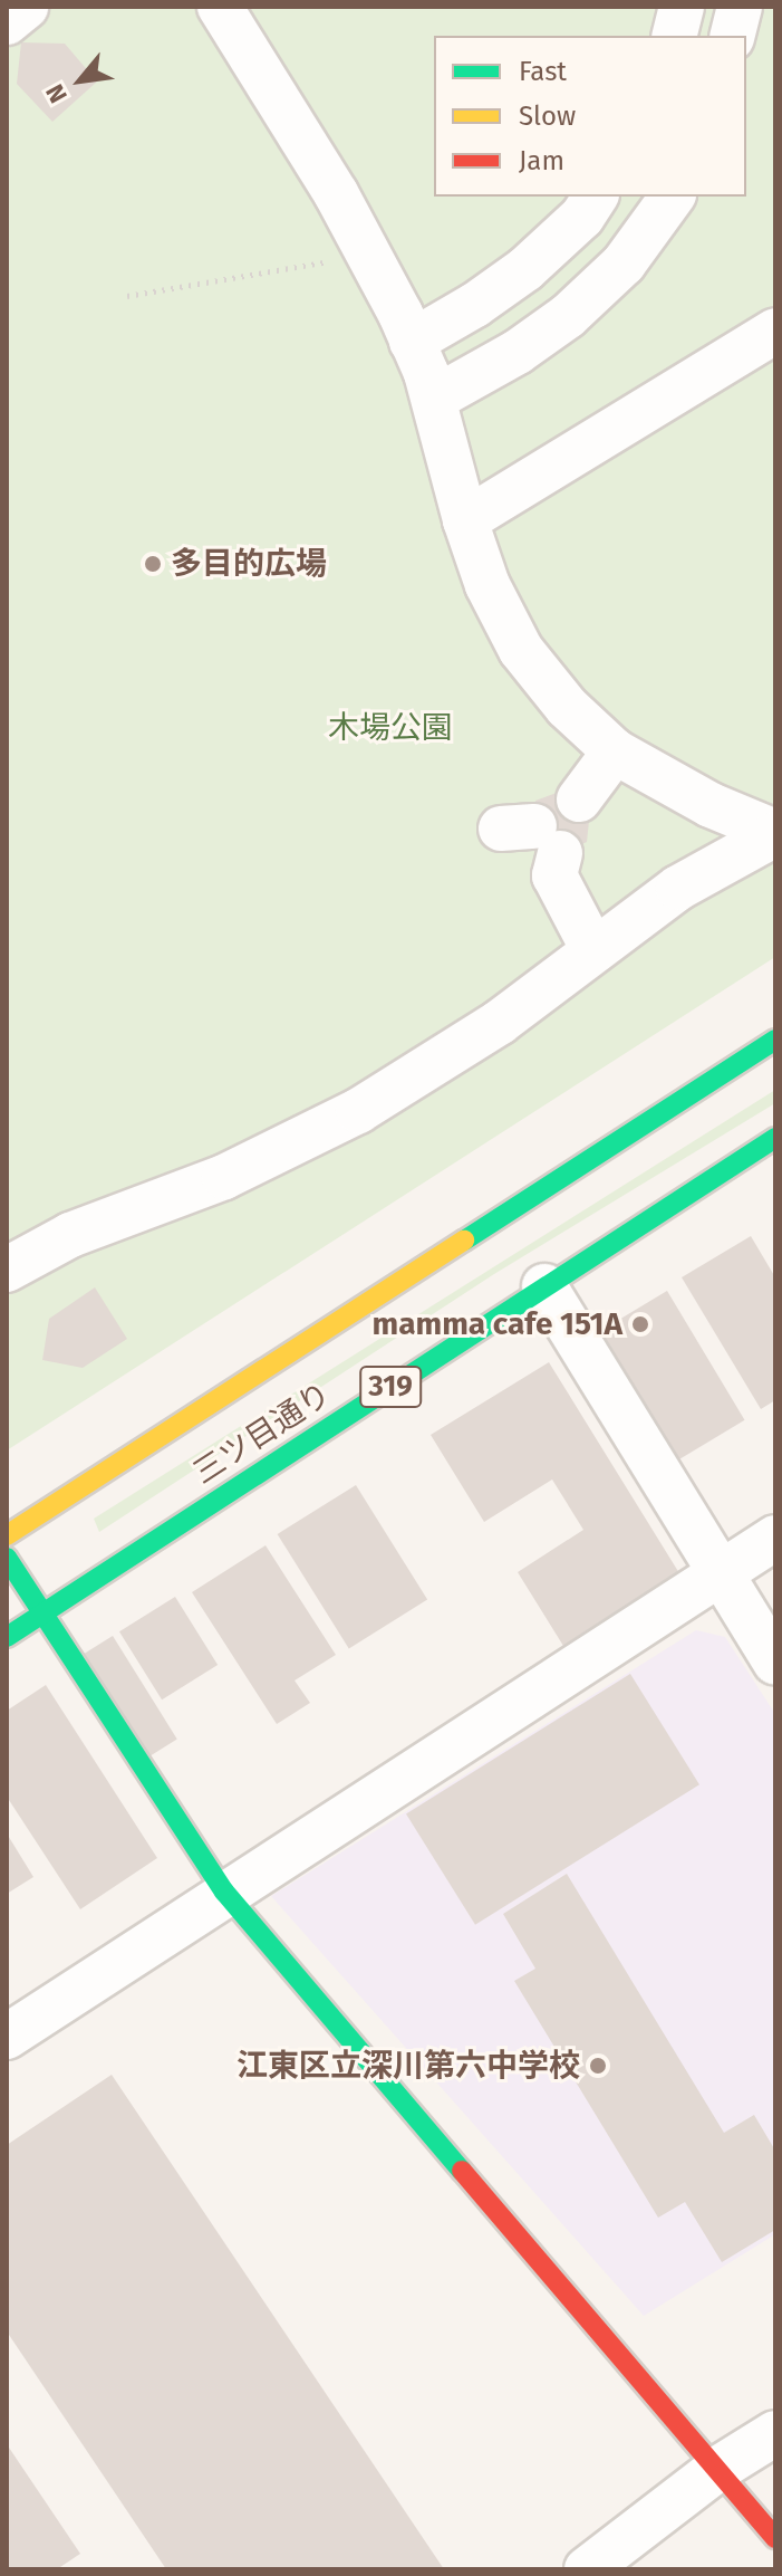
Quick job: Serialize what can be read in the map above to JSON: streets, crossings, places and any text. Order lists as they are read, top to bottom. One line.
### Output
{"streets":{"main road":["319","三ツ目通り"]},"parks":["木場公園"],"places":["多目的広場","mamma cafe 151A","江東区立深川第六中学校"],"legend":["Fast","Slow","Jam"],"north":"bottom left"}
